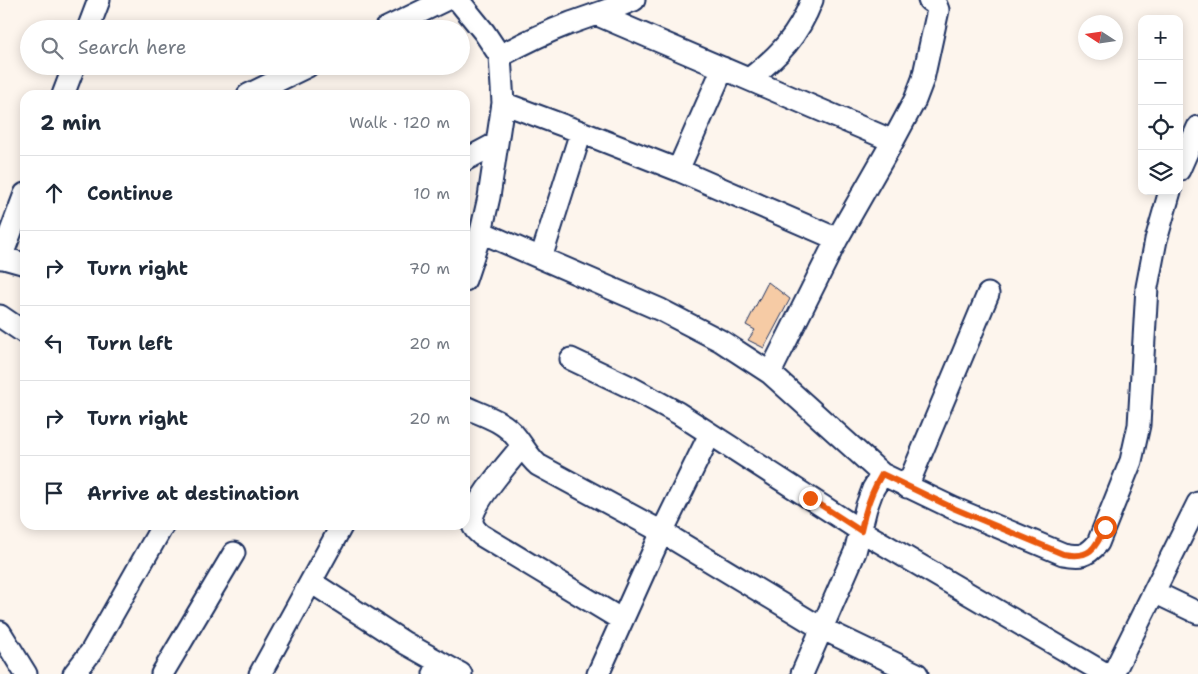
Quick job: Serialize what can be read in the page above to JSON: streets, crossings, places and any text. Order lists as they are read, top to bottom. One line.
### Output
{"north":"left","page":{"map_buttons":["+","−"],"search":"Search here","heading":["2 min","Walk · 120 m"],"list":[["Continue","10 m"],["Turn right","70 m"],["Turn left","20 m"],["Turn right","20 m"],"Arrive at destination"]}}
